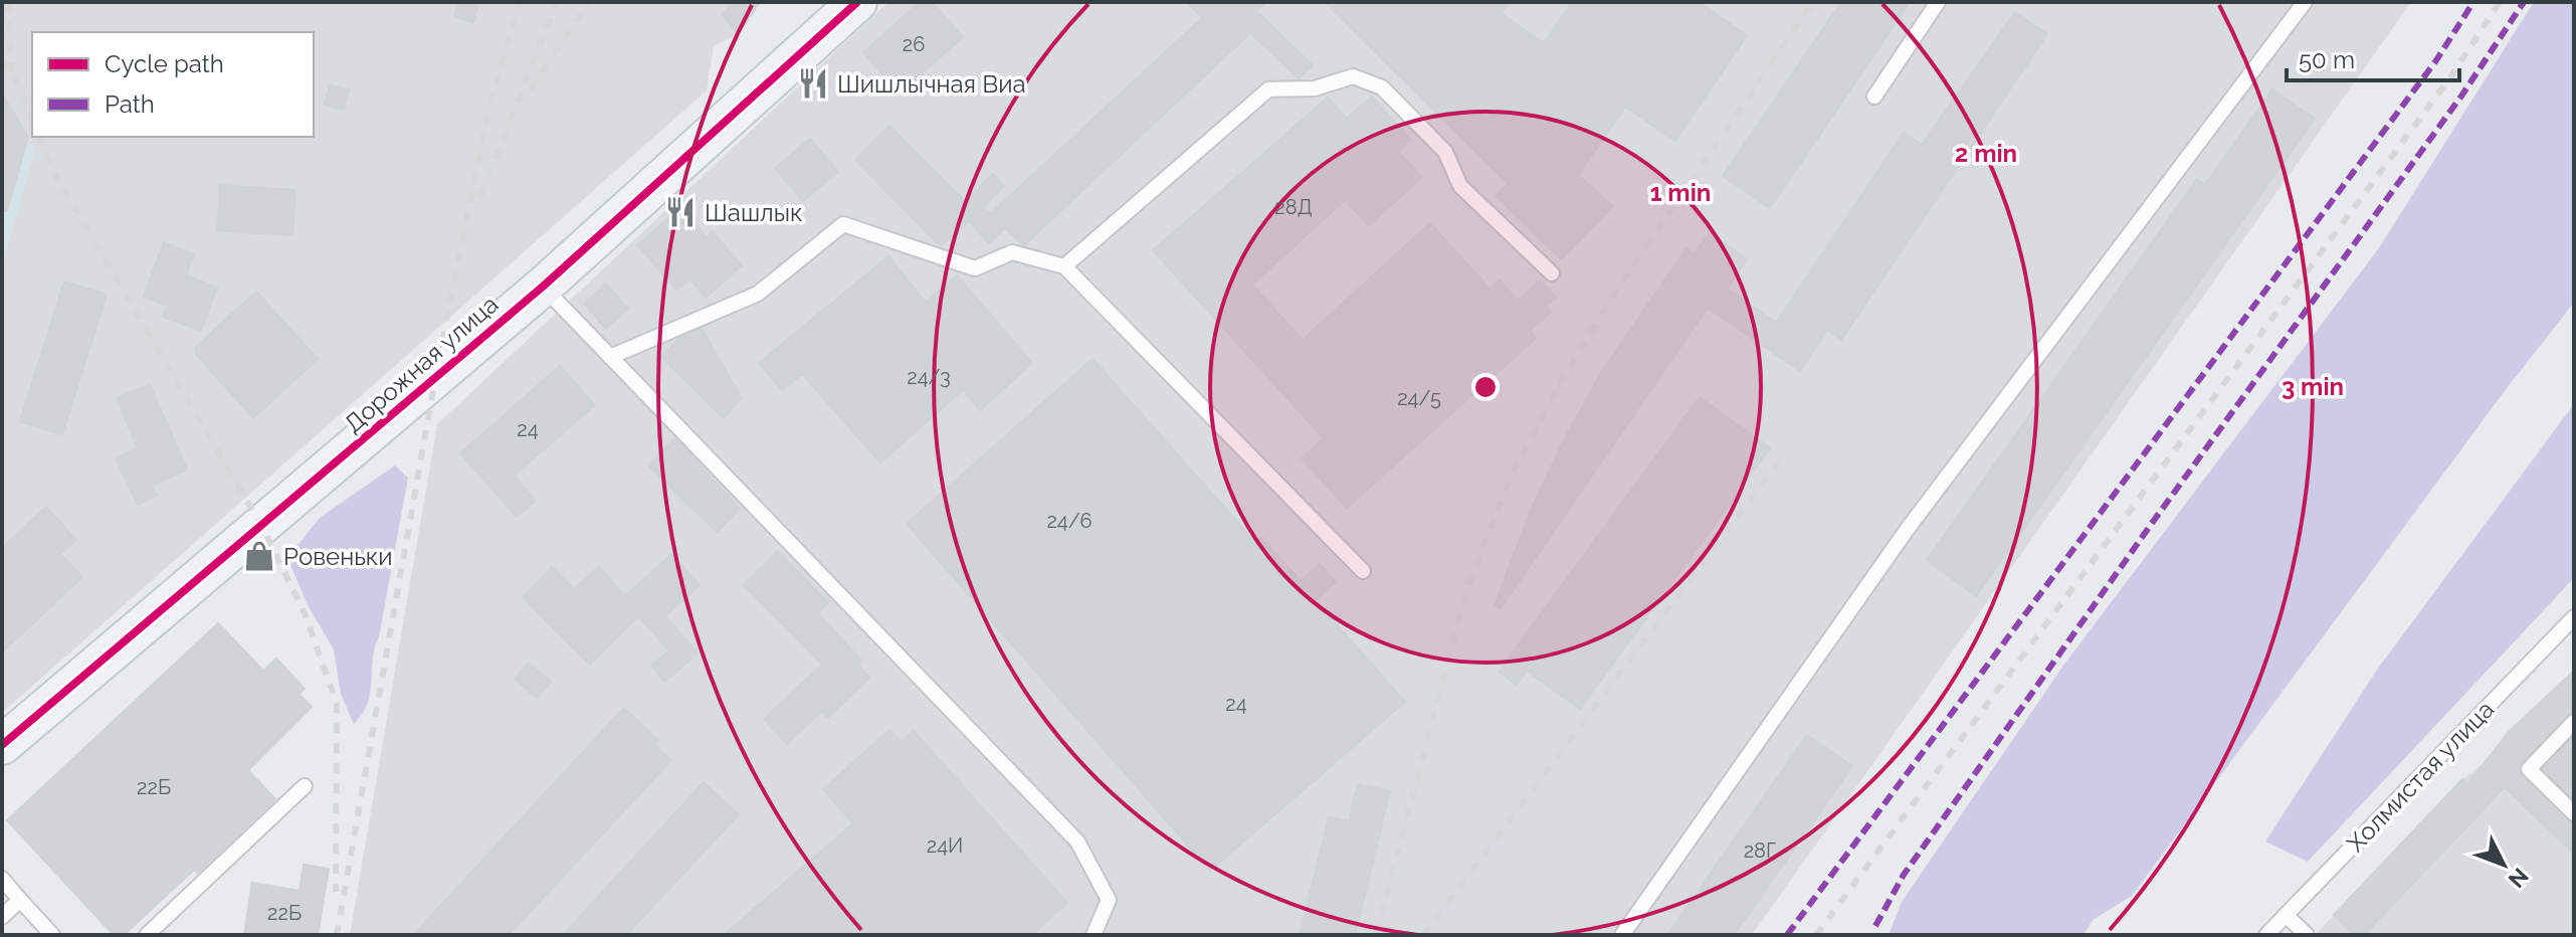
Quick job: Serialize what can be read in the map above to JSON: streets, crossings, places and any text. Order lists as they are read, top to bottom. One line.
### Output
{"streets":{"street":["Дорожная улица"],"lane":["Холмистая улица"]},"places":{"restaurant":["Шишлычная Виа","Шашлык"],"shop":["Ровеньки"]},"house_numbers":["26","28Д","24/3","24/5","24","24/6","24","22Б","24И","28Г","22Б"],"legend":["Cycle path","Path"],"scale_bar":"50 m","north":"bottom right","rings":["2 min","1 min","3 min"]}
